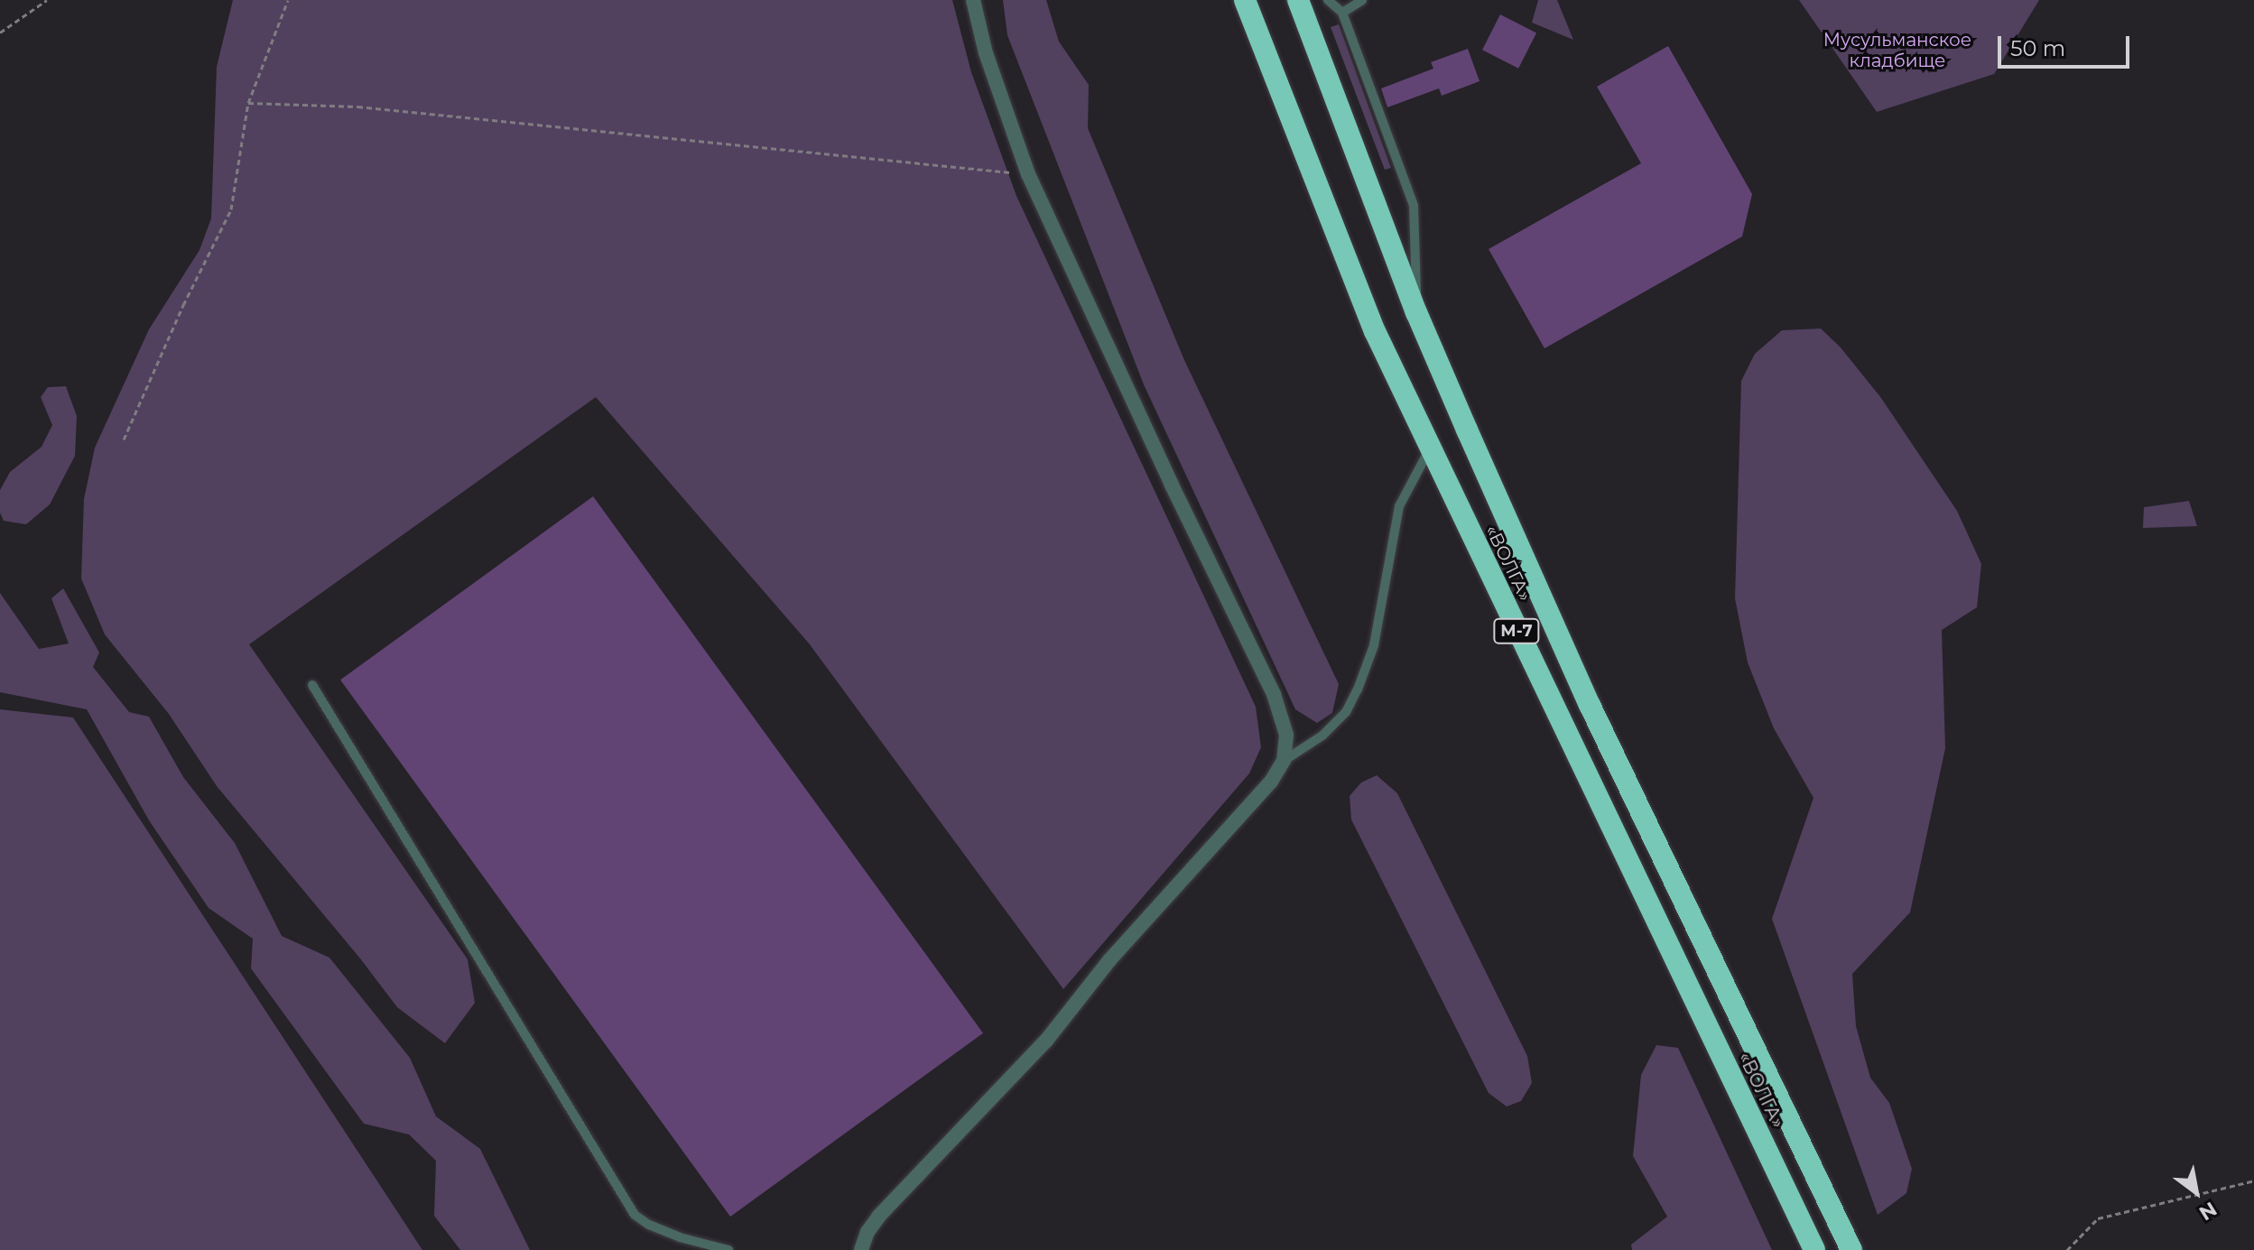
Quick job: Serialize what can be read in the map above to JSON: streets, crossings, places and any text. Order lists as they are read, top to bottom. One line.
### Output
{"streets":{"highway":["«ВОЛГА»","М-7"]},"parks":["Мусульманское кладбище"],"scale_bar":"50 m","north":"bottom right"}
